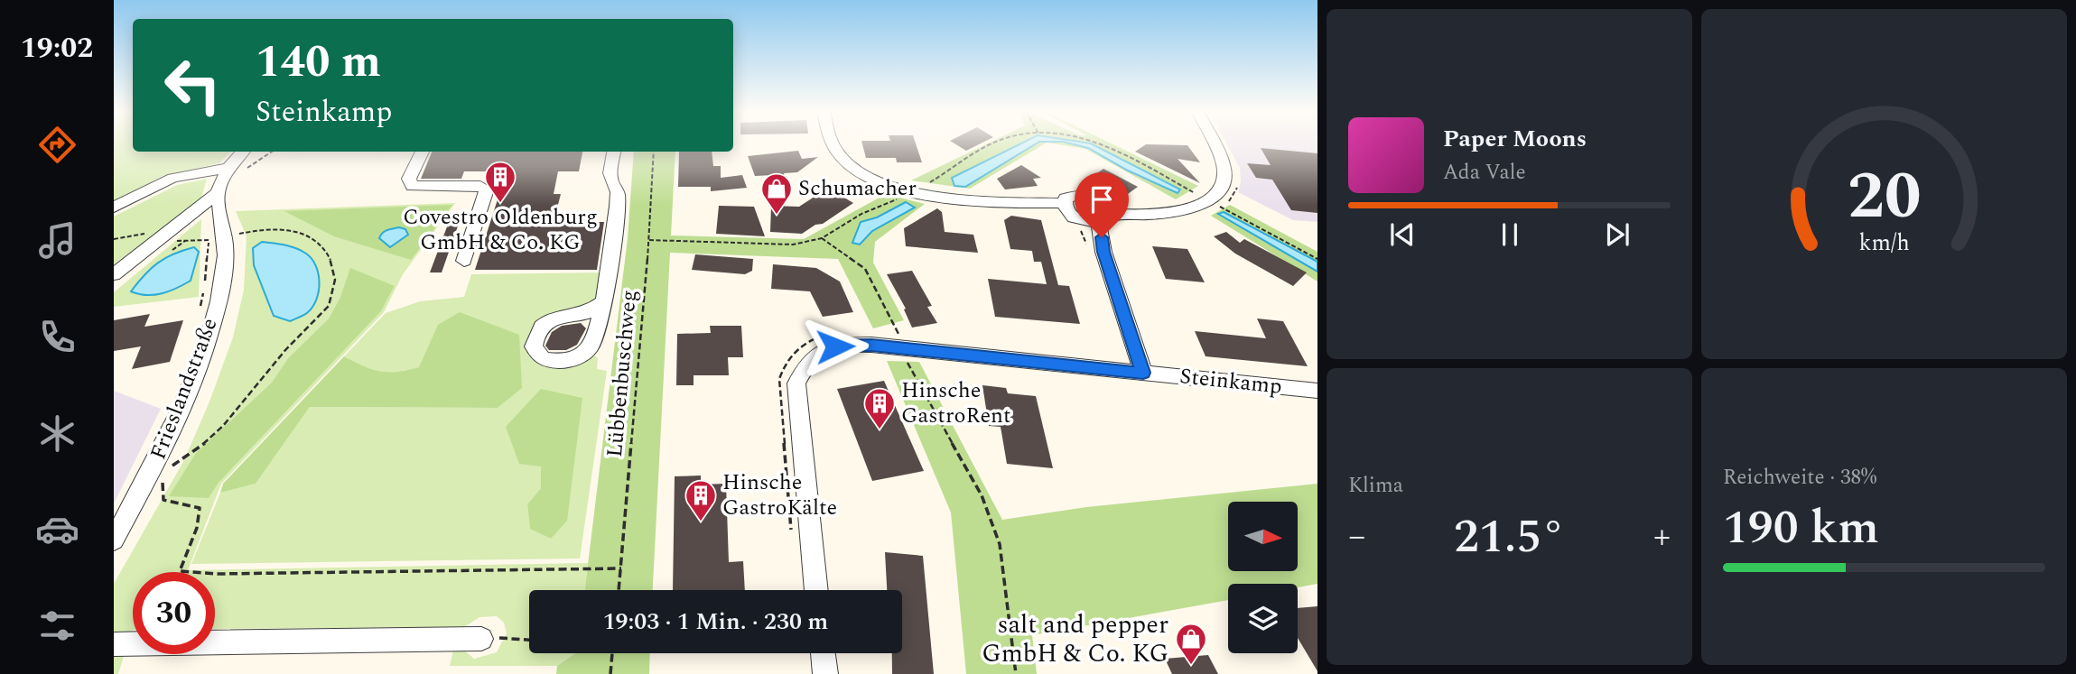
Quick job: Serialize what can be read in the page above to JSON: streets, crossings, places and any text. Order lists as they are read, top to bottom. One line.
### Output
{"streets":{"street":["Steinkamp","Frieslandstraße"],"path":["Lübbenbuschweg"]},"places":{"building":["Covestro Oldenburg GmbH & Co. KG","Hinsche GastroRent","Hinsche GastroKälte"],"shop":["Schumacher","salt and pepper GmbH & Co. KG"]},"north":"right","page":{"tabs":"19:02","turn":["140 m","Steinkamp"],"song":["Paper Moons","Ada Vale"],"tile":["Klima",["Reichweite · 38%","190 km"]],"heat":["−","21.5°","+"],"limit":"30","trip":"19:03 · 1 Min. · 230 m","gauge":["20","km/h"]}}
